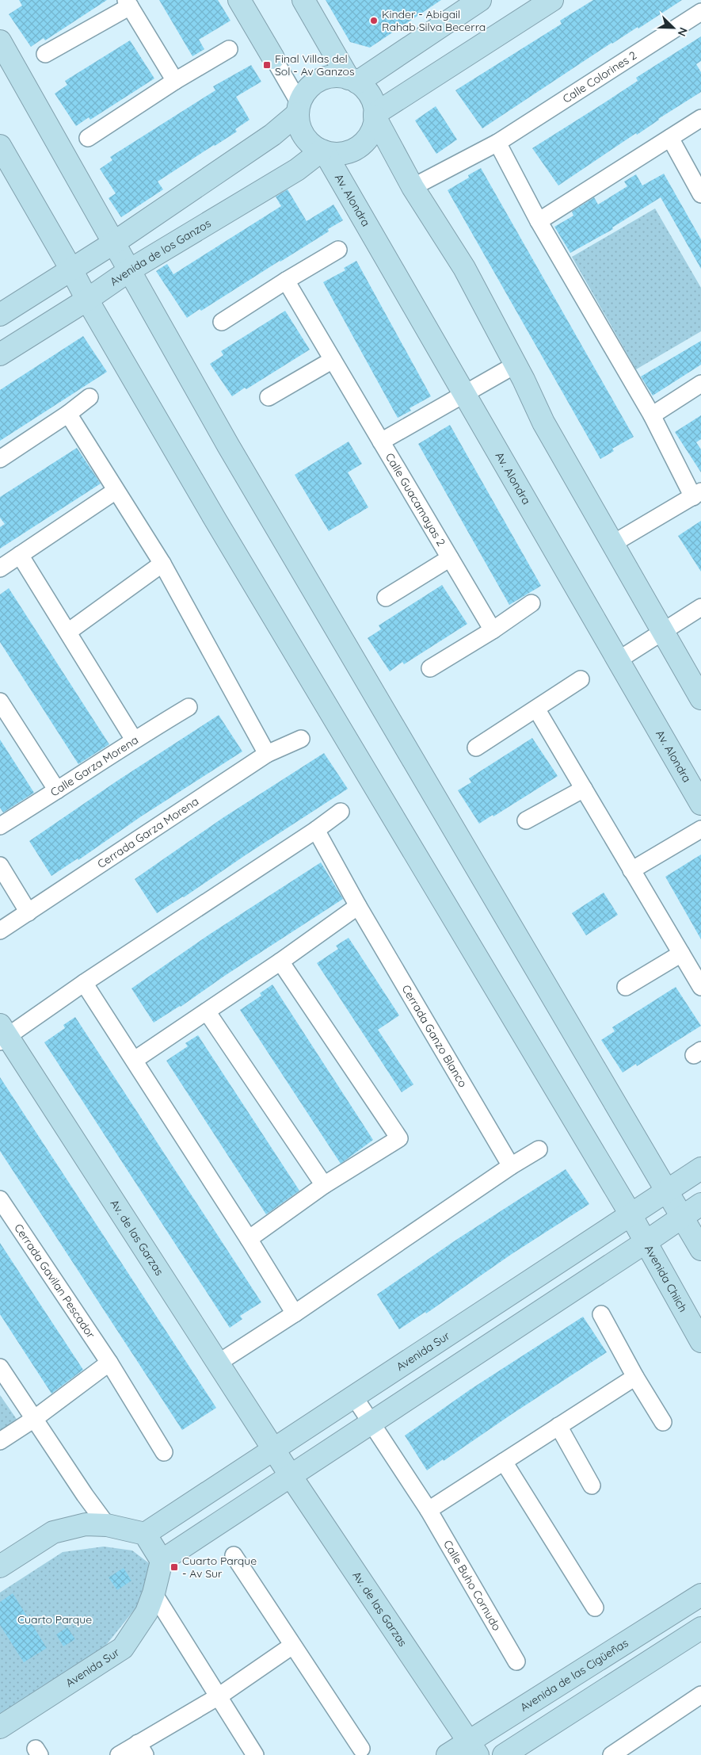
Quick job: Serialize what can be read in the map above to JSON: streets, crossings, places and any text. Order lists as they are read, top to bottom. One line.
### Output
{"streets":{"main road":["Av. Alondra","Avenida de los Ganzos","Av. de las Garzas","Avenida Chiich","Avenida Sur","Avenida de las Cigüeñas"],"street":["Calle Colorines 2","Calle Guacamayas 2","Calle Garza Morena","Cerrada Garza Morena","Cerrada Ganzo Blanco","Cerrada Gavilan Pescador","Calle Buho Cornudo"]},"crossings":[["Av. Alondra","Avenida de los Ganzos"],["Av. Alondra","Calle Guacamayas 2"],["Avenida de los Ganzos","Avenida Chiich"],["Av. de las Garzas","Avenida Sur"],["Av. de las Garzas","Avenida de las Cigüeñas"],["Avenida Chiich","Avenida Sur"],["Avenida Sur","Calle Buho Cornudo"]],"parks":["Cuarto Parque"],"places":{"other":["Kinder - Abigail Rahab Silva Becerra"],"transit":["Final Villas del Sol - Av Ganzos","Cuarto Parque - Av Sur"]},"north":"bottom right"}
